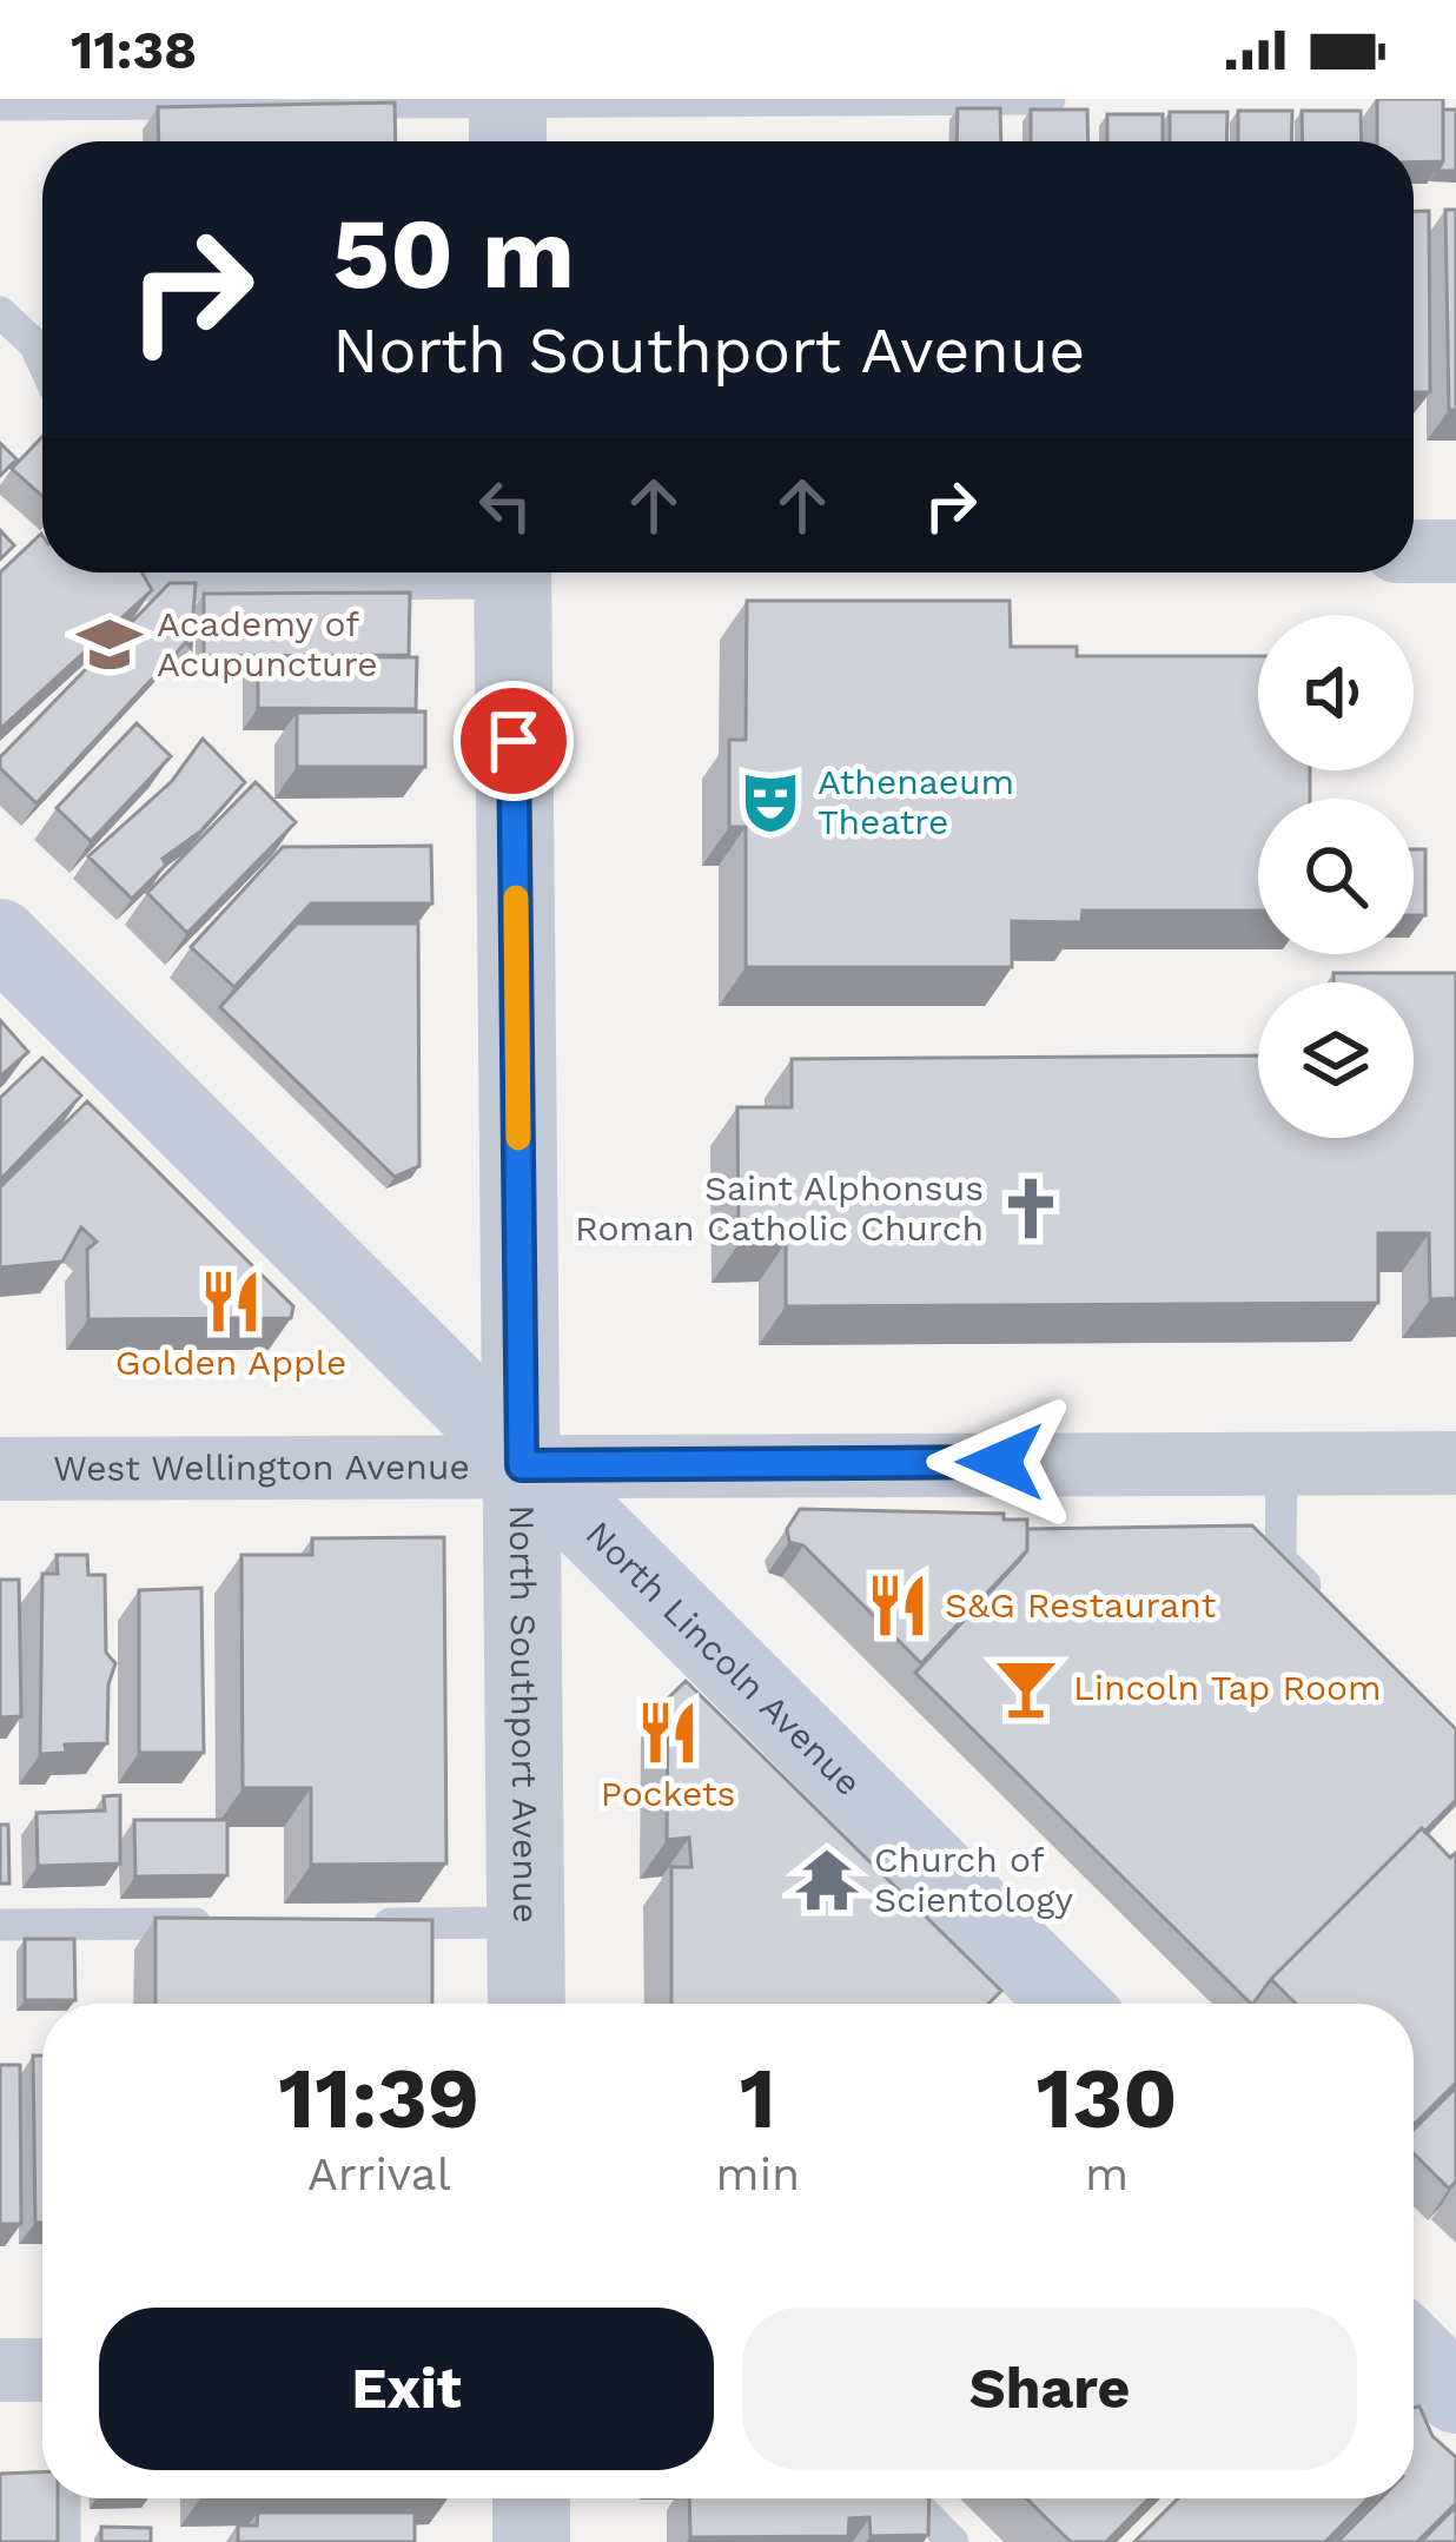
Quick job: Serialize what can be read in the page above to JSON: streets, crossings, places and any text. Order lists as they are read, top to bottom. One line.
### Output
{"streets":{"main road":["North Lincoln Avenue"],"street":["West Wellington Avenue","North Southport Avenue"]},"crossings":[["West Wellington Avenue","North Lincoln Avenue"],["West Wellington Avenue","North Southport Avenue"],["North Lincoln Avenue","North Southport Avenue"]],"places":{"school or university":["Academy of Acupuncture"],"theatre":["Athenaeum Theatre"],"church":["Saint Alphonsus Roman Catholic Church"],"restaurant":["Golden Apple","S&G Restaurant","Pockets"],"bar":["Lincoln Tap Room"],"temple":["Church of Scientology"]},"page":{"status":"11:38","turn":["50 m","North Southport Avenue"],"eta":["11:39","Arrival","1","min","130","m"],"buttons":["Exit","Share"]}}
